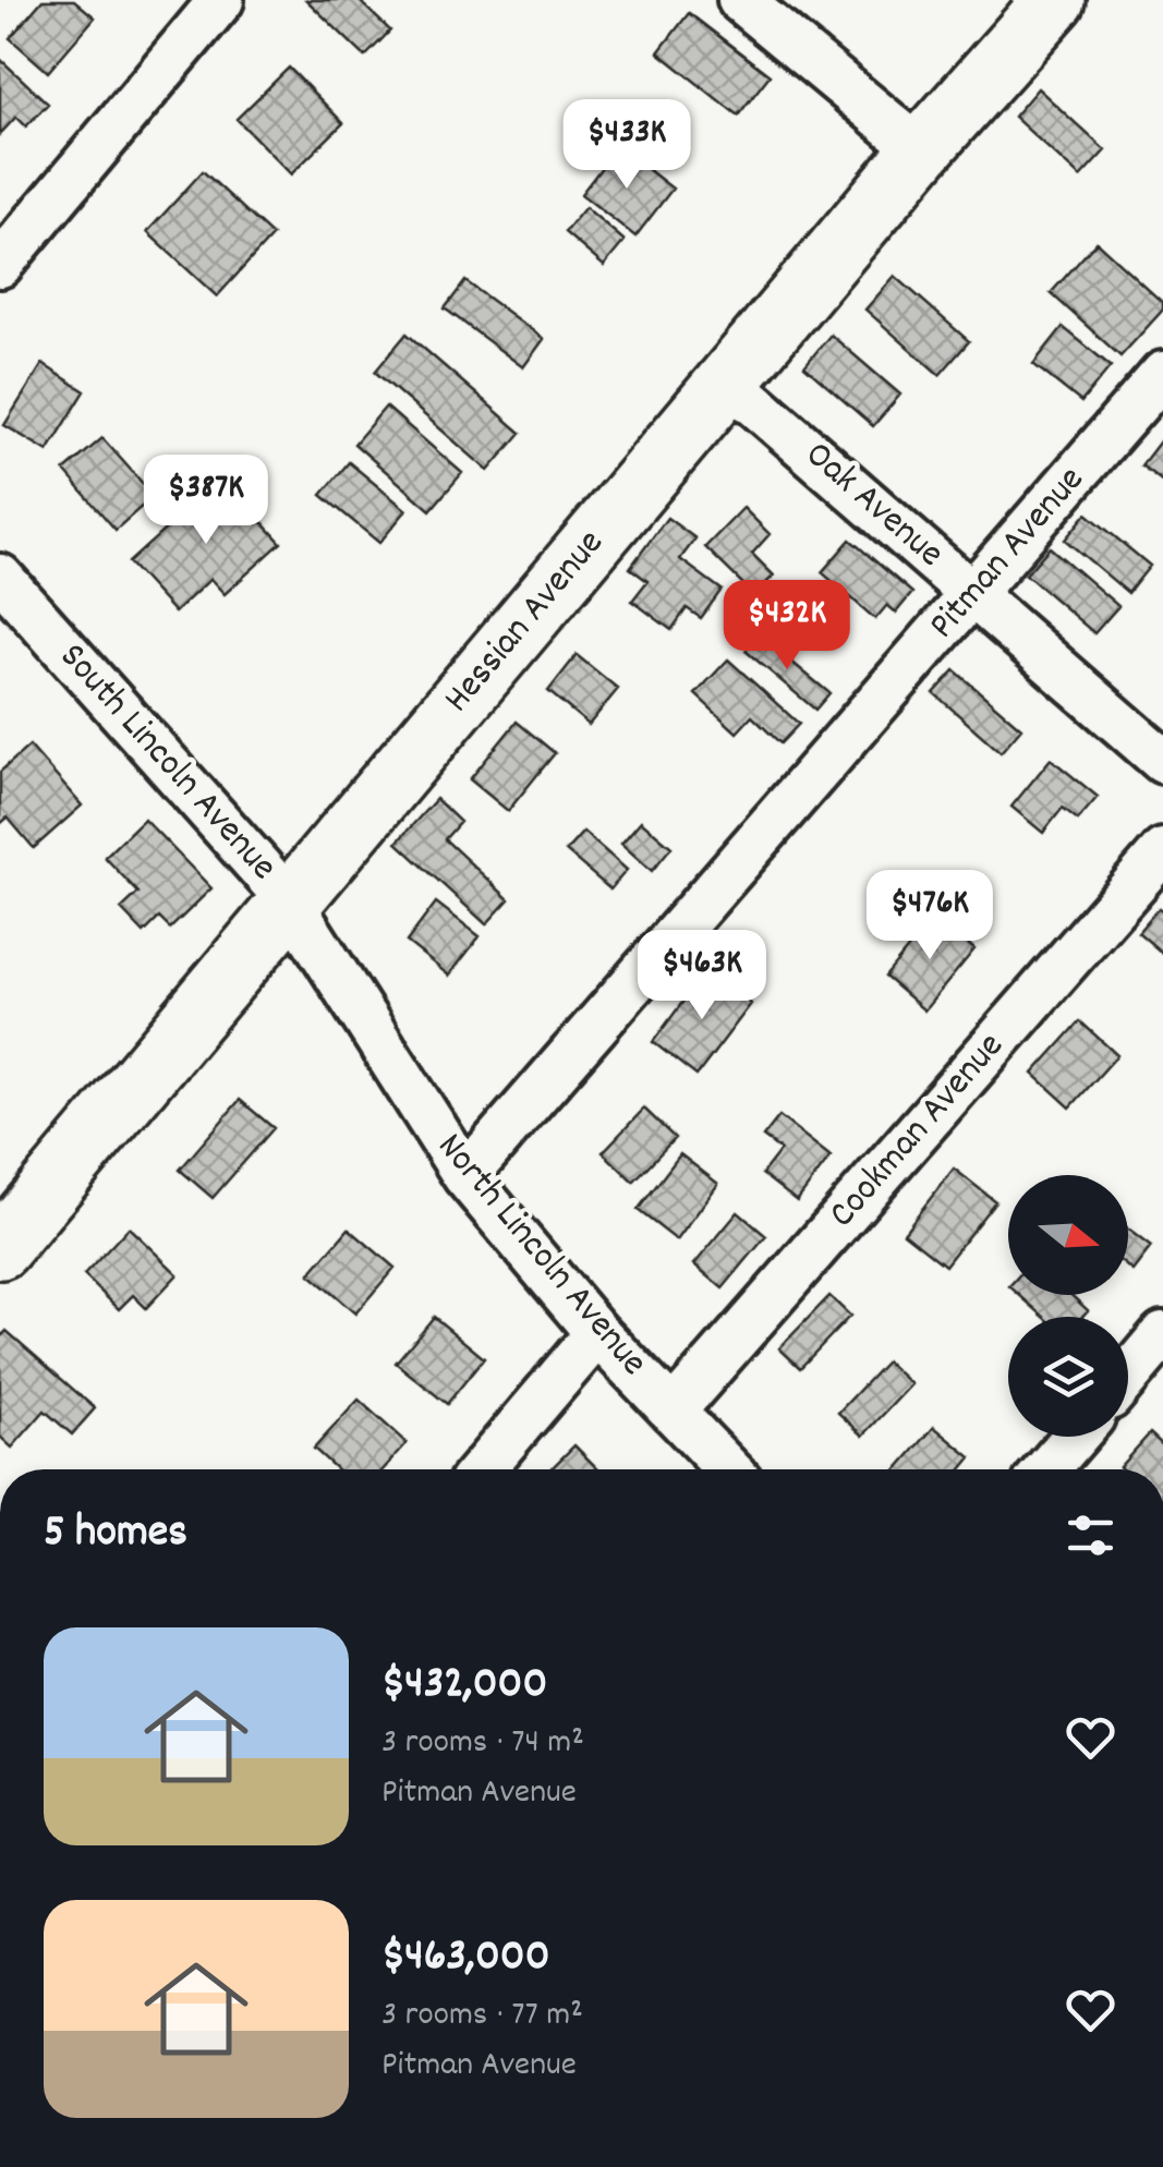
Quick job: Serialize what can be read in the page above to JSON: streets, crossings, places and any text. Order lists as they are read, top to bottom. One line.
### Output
{"streets":{"main road":["Hessian Avenue"],"street":["Oak Avenue","Pitman Avenue","South Lincoln Avenue","Cookman Avenue","North Lincoln Avenue"]},"crossings":[["Oak Avenue","Pitman Avenue"],["Oak Avenue","Hessian Avenue"],["Pitman Avenue","North Lincoln Avenue"],["Hessian Avenue","South Lincoln Avenue"],["Hessian Avenue","North Lincoln Avenue"],["South Lincoln Avenue","North Lincoln Avenue"],["Cookman Avenue","North Lincoln Avenue"]],"north":"right","page":{"price":["$433K","$387K","$432K","$476K","$463K"],"heading":"5 homes","list":[{"name":"$432,000","note":"3 rooms · 74 m² · Pitman Avenue"},{"name":"$463,000","note":"3 rooms · 77 m² · Pitman Avenue"}]}}
